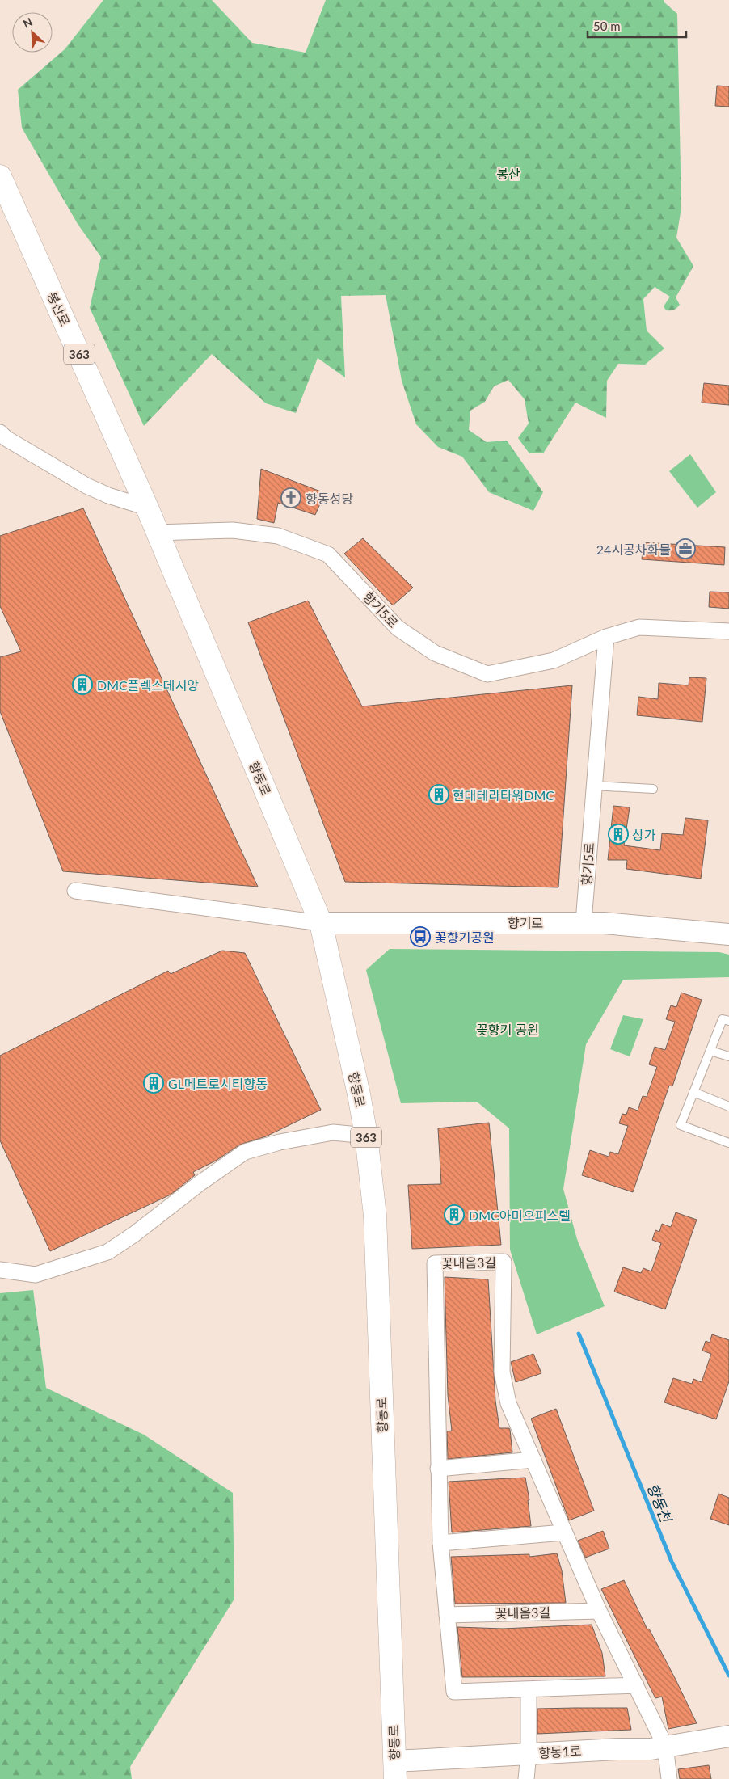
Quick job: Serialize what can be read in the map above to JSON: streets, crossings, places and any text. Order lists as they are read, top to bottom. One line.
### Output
{"streets":{"main road":["봉산로","363","향동로","향기로","향동1로"],"street":["향기5로","꽃내음3길"]},"crossings":[["봉산로","향기5로"],["봉산로","향동로"],["향기5로","향동로"],["향기5로","향기로"],["향동로","향기로"],["향동로","향동1로"],["꽃내음3길","향동1로"]],"water":["향동천"],"parks":["봉산","꽃향기 공원"],"places":{"church":["향동성당"],"office":["24시공차화물"],"building":["DMC플렉스데시앙","현대테라타워DMC","상가","GL메트로시티향동","DMC아미오피스텔"],"bus stop":["꽃향기공원"]},"scale_bar":"50 m","north":"top left"}
